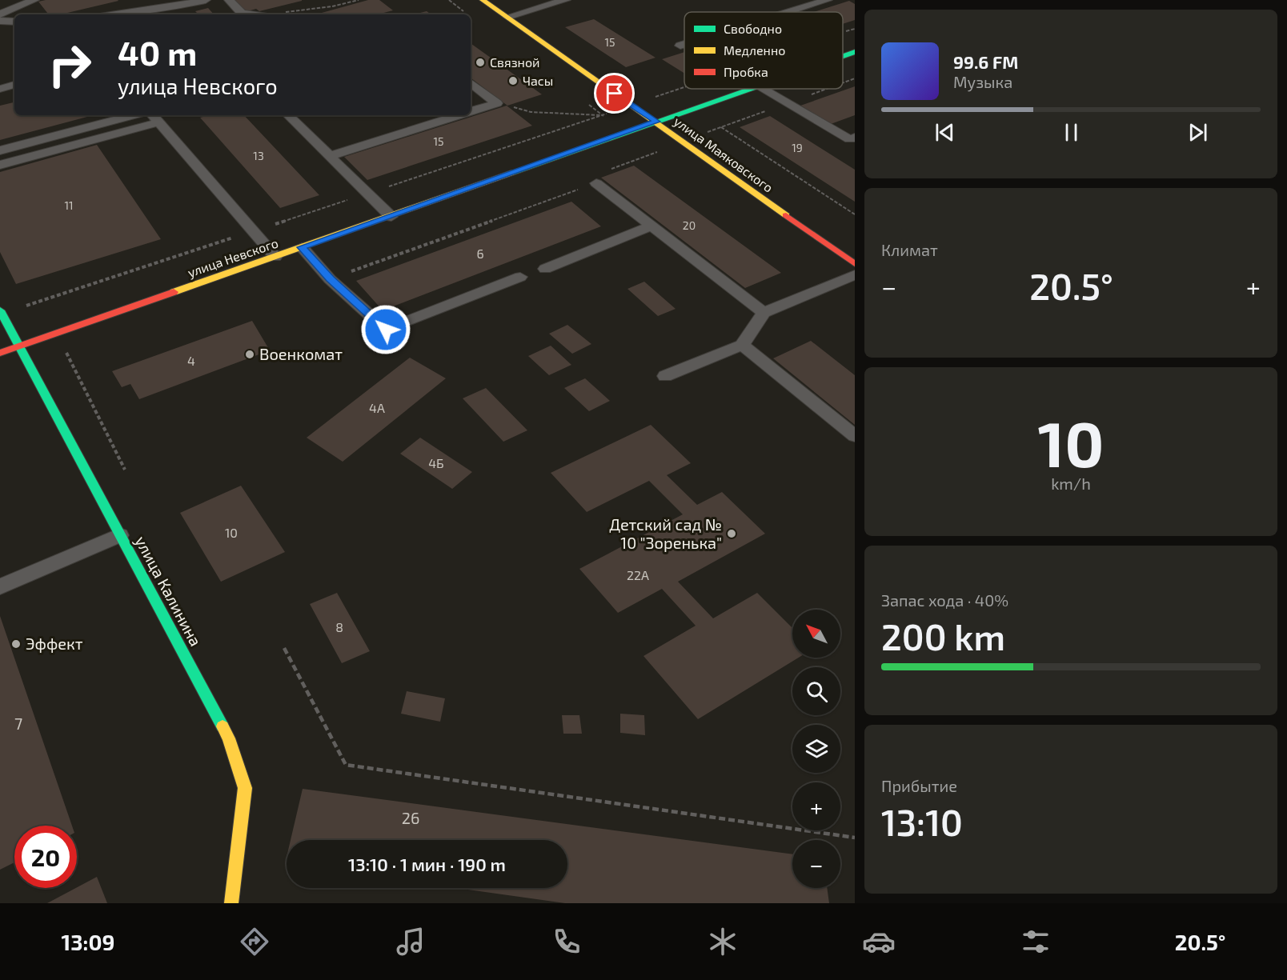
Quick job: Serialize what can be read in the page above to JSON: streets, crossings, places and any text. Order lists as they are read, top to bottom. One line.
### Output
{"streets":{"street":["улица Маяковского","улица Невского","улица Калинина"]},"crossings":[["улица Маяковского","улица Невского"],["улица Невского","улица Калинина"]],"places":["Связной","Часы","Военкомат","Детский сад № 10 \"Зоренька\"","Эффект"],"house_numbers":["15","15","19","13","11","20","6","4","4А","4Б","10","22А","8","7","26"],"legend":["Свободно","Медленно","Пробка"],"north":"top left","page":{"turn":["40 m","улица Невского"],"song":["99.6 FM","Музыка"],"tile":["Климат",["10","km/h"],["Запас хода · 40%","200 km"],["Прибытие","13:10"]],"heat":["−","20.5°","+"],"map_buttons":["+","−"],"limit":"20","trip":"13:10 · 1 мин · 190 m","tabs":["13:09","20.5°"]}}
